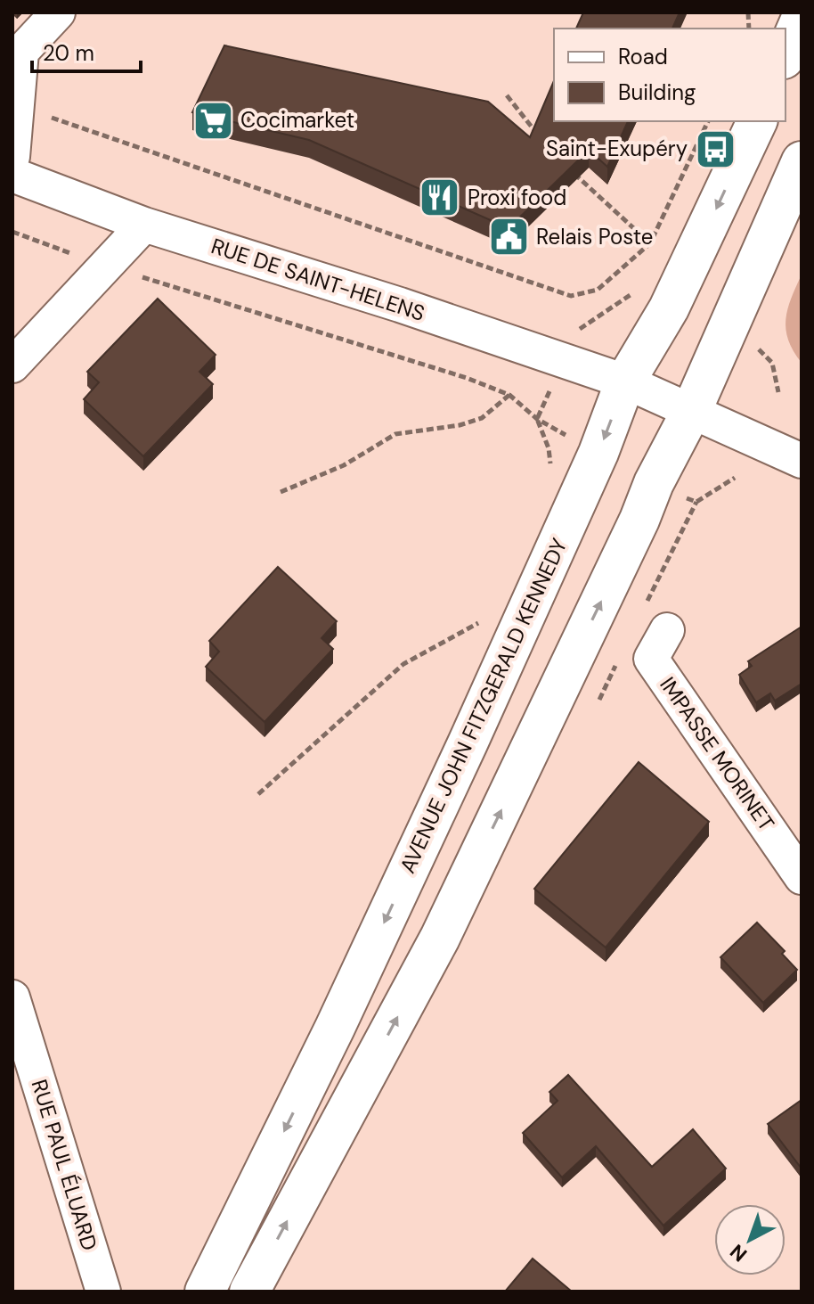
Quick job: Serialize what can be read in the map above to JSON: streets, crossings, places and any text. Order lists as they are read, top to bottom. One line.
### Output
{"streets":{"main road":["AVENUE JOHN FITZGERALD KENNEDY"],"street":["RUE DE SAINT-HELENS","IMPASSE MORINET","RUE PAUL ÉLUARD"]},"crossings":[["RUE DE SAINT-HELENS","AVENUE JOHN FITZGERALD KENNEDY"]],"places":{"supermarket":["Cocimarket"],"bus stop":["Saint-Exupéry"],"restaurant":["Proxi food"],"public building":["Relais Poste"]},"legend":["Road","Building"],"scale_bar":"20 m","north":"bottom left"}
